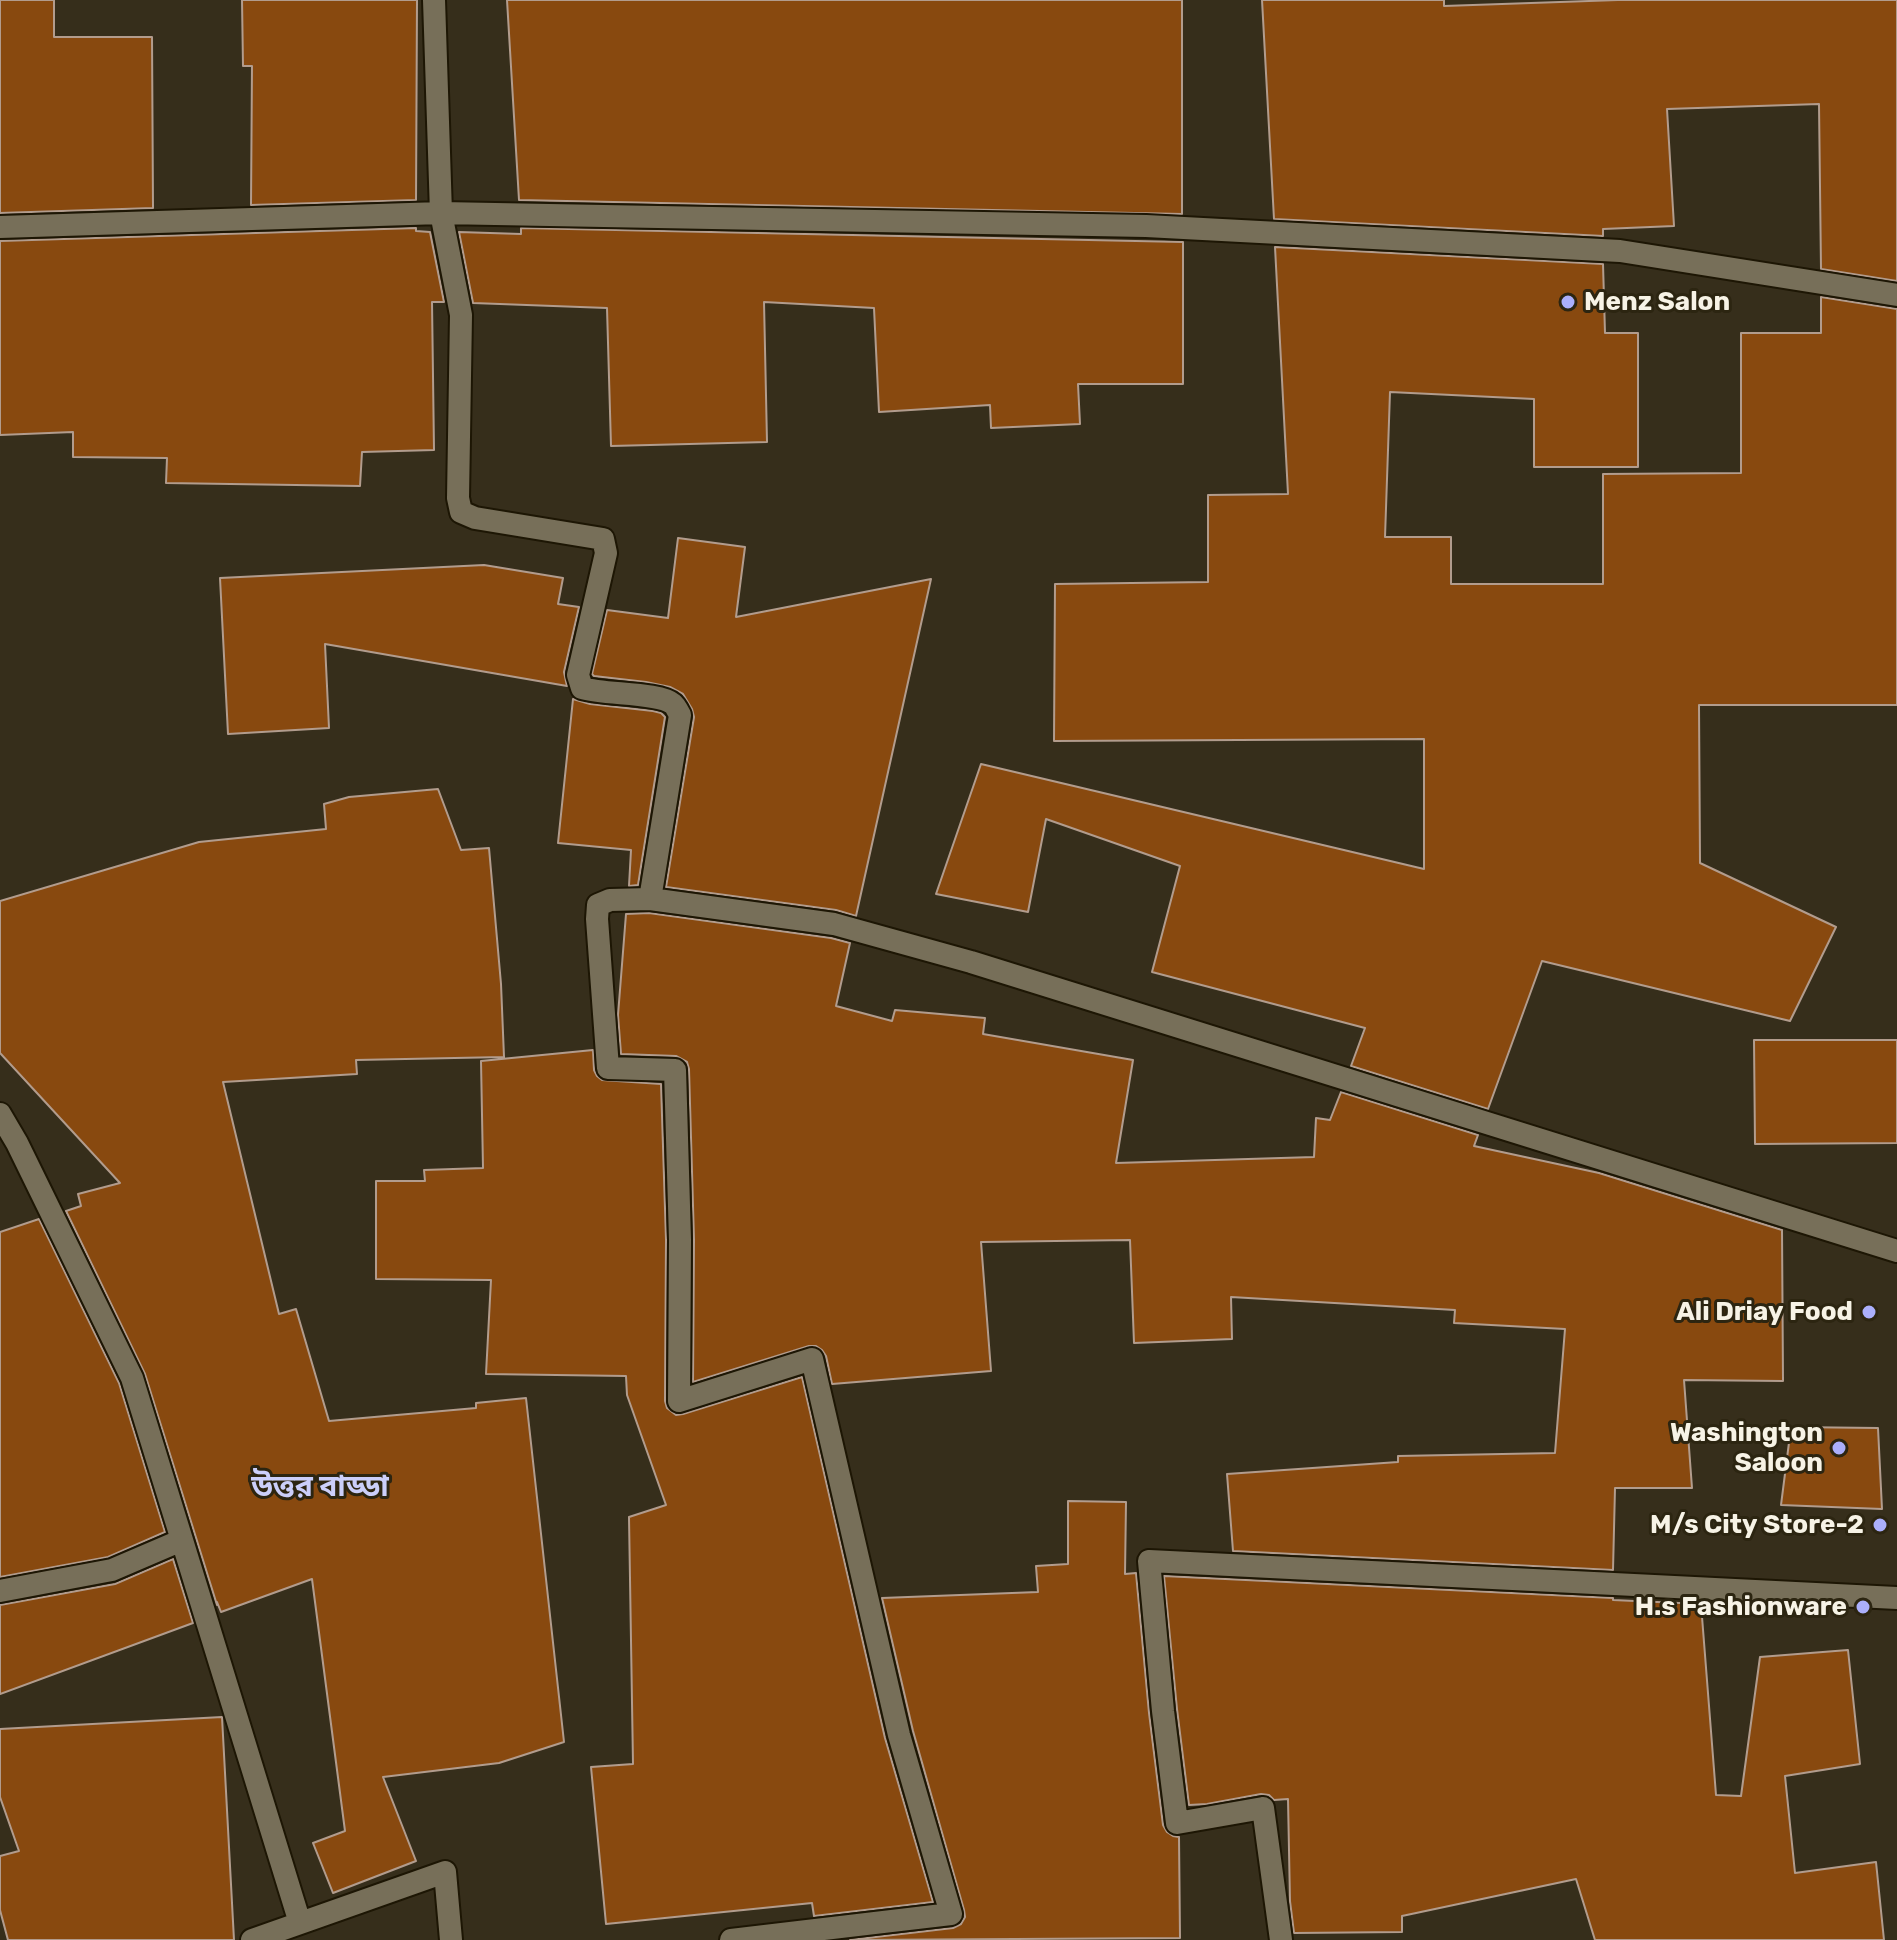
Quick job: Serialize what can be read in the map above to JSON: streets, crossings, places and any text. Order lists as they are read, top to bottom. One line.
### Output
{"districts":["উত্তর বাড্ডা"],"places":["Menz Salon","Ali Driay Food","Washington Saloon","M/s City Store-2","H.s Fashionware"]}
